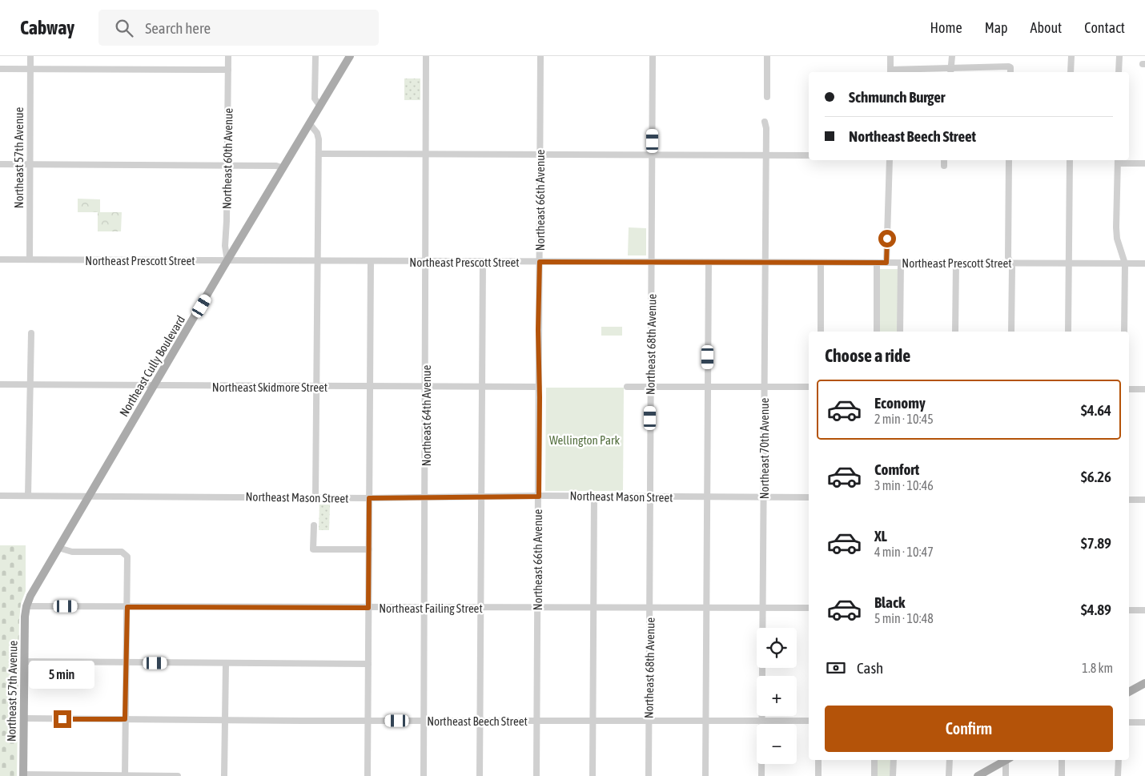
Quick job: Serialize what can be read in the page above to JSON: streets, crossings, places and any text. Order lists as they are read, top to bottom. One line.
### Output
{"streets":{"main road":["Northeast 57th Avenue","Northeast Cully Boulevard"],"street":["Northeast 60th Avenue","Northeast 66th Avenue","Northeast Prescott Street","Northeast 68th Avenue","Northeast Skidmore Street","Northeast 64th Avenue","Northeast 70th Avenue","Northeast Mason Street","Northeast Failing Street","Northeast Beech Street"]},"crossings":[["Northeast 57th Avenue","Northeast Prescott Street"],["Northeast 57th Avenue","Northeast Cully Boulevard"],["Northeast 57th Avenue","Northeast Failing Street"],["Northeast 57th Avenue","Northeast Beech Street"],["Northeast 60th Avenue","Northeast Prescott Street"],["Northeast 60th Avenue","Northeast Cully Boulevard"],["Northeast 66th Avenue","Northeast Prescott Street"],["Northeast 66th Avenue","Northeast Skidmore Street"],["Northeast 66th Avenue","Northeast Mason Street"],["Northeast 66th Avenue","Northeast Failing Street"],["Northeast 66th Avenue","Northeast Beech Street"],["Northeast Prescott Street","Northeast 68th Avenue"],["Northeast Prescott Street","Northeast Cully Boulevard"],["Northeast Prescott Street","Northeast 64th Avenue"],["Northeast Prescott Street","Northeast 70th Avenue"],["Northeast 68th Avenue","Northeast Mason Street"],["Northeast 68th Avenue","Northeast Failing Street"],["Northeast 68th Avenue","Northeast Beech Street"],["Northeast Cully Boulevard","Northeast Skidmore Street"],["Northeast Cully Boulevard","Northeast Mason Street"],["Northeast Cully Boulevard","Northeast Failing Street"],["Northeast Skidmore Street","Northeast 64th Avenue"],["Northeast 64th Avenue","Northeast Mason Street"],["Northeast 64th Avenue","Northeast Failing Street"],["Northeast 64th Avenue","Northeast Beech Street"],["Northeast 70th Avenue","Northeast Mason Street"],["Northeast 70th Avenue","Northeast Failing Street"],["Northeast 70th Avenue","Northeast Beech Street"]],"parks":["Wellington Park"],"page":{"header":"Cabway","search":"Search here","nav":["Home","Map","About","Contact"],"banner":["Schmunch Burger","Northeast Beech Street"],"heading":"Choose a ride","list":[{"name":"Economy","note":"2 min · 10:45","value":"$4.64"},{"name":"Comfort","note":"3 min · 10:46","value":"$6.26"},{"name":"XL","note":"4 min · 10:47","value":"$7.89"},{"name":"Black","note":"5 min · 10:48","value":"$4.89"}],"map_buttons":["+","−"],"pay":["Cash","1.8 km"],"bubble":"5 min","buttons":"Confirm"}}
